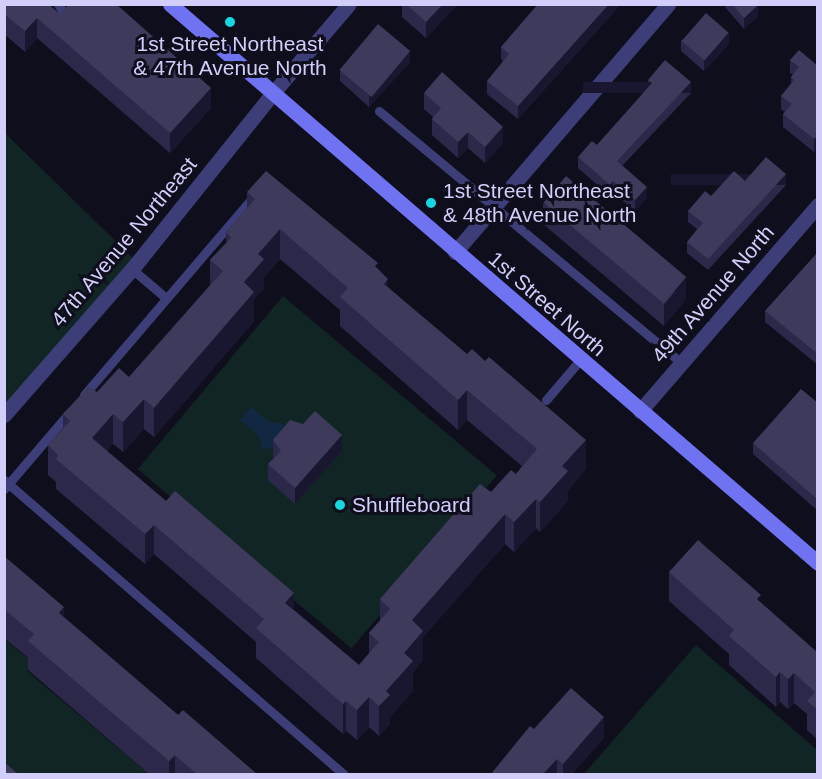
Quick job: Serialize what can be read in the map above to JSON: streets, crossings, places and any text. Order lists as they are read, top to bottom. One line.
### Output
{"streets":{"street":["47th Avenue Northeast","49th Avenue North","1st Street North"]},"crossings":[["47th Avenue Northeast","1st Street North"],["49th Avenue North","1st Street North"]],"places":["1st Street Northeast & 47th Avenue North","1st Street Northeast & 48th Avenue North","Shuffleboard"]}
